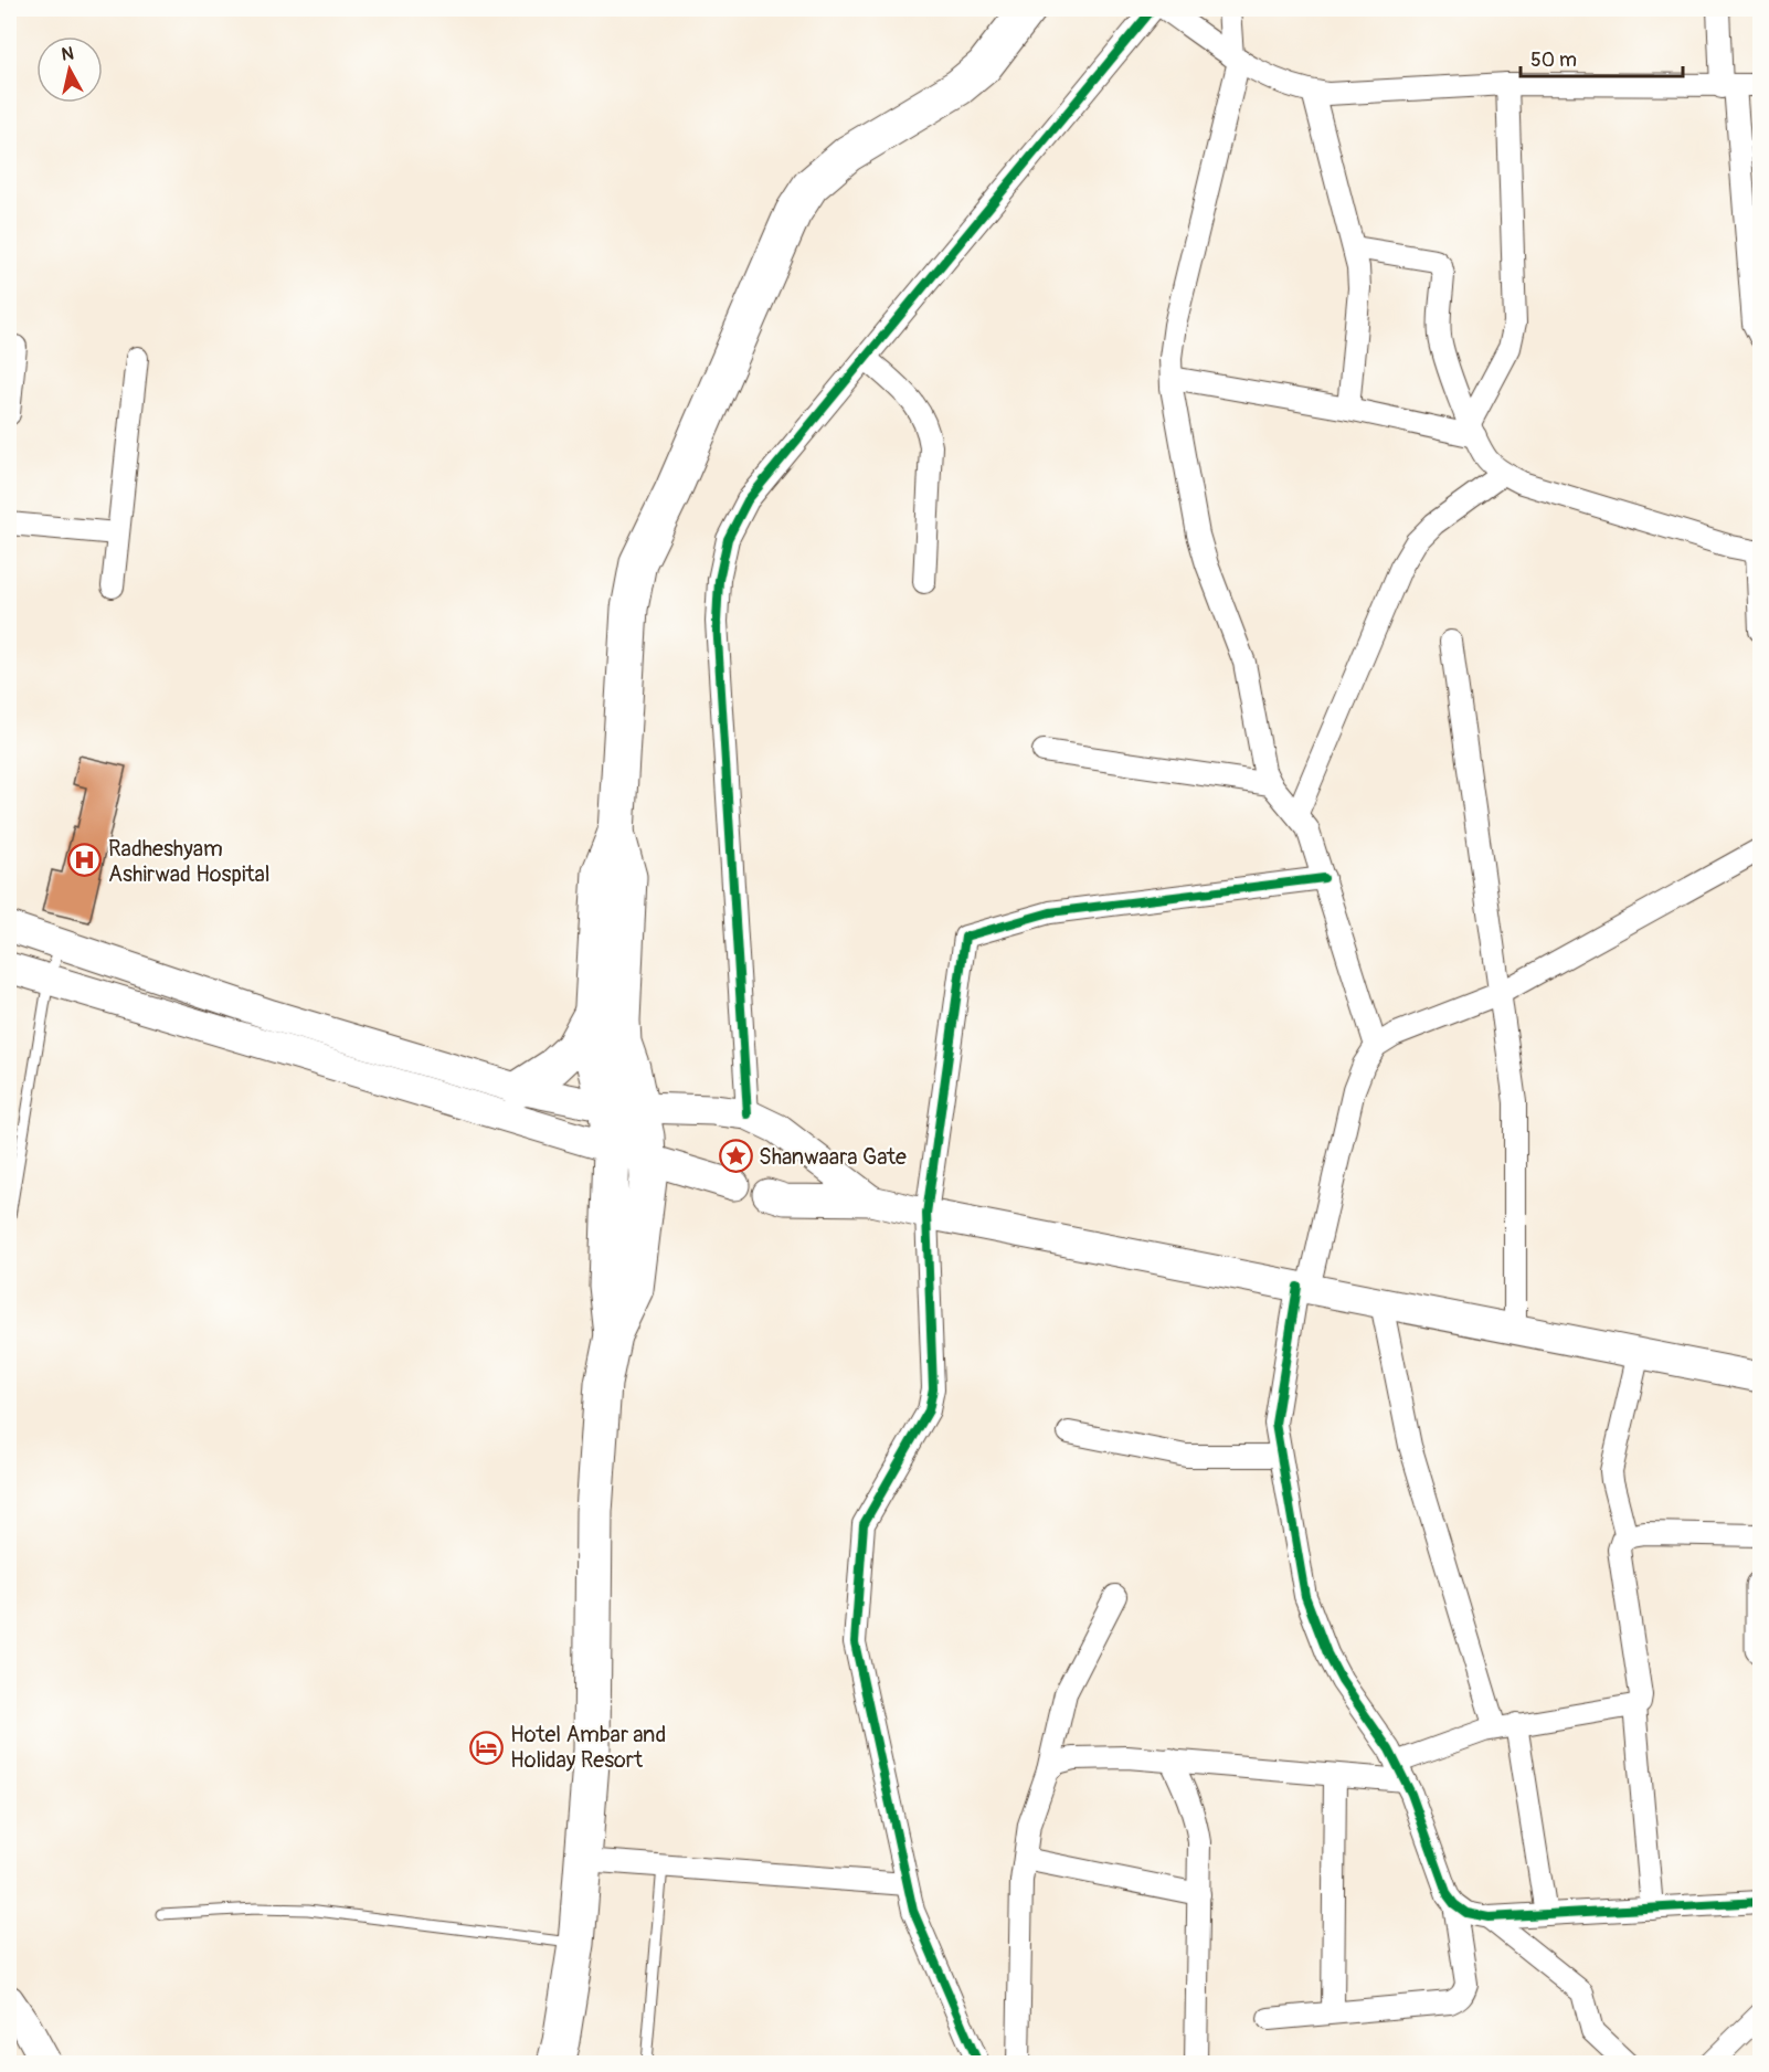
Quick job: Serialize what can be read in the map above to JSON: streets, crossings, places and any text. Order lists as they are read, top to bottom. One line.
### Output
{"places":{"hospital":["Radheshyam Ashirwad Hospital"],"place":["Shanwaara Gate"],"hotel":["Hotel Ambar and Holiday Resort"]},"scale_bar":"50 m","north":"top"}
